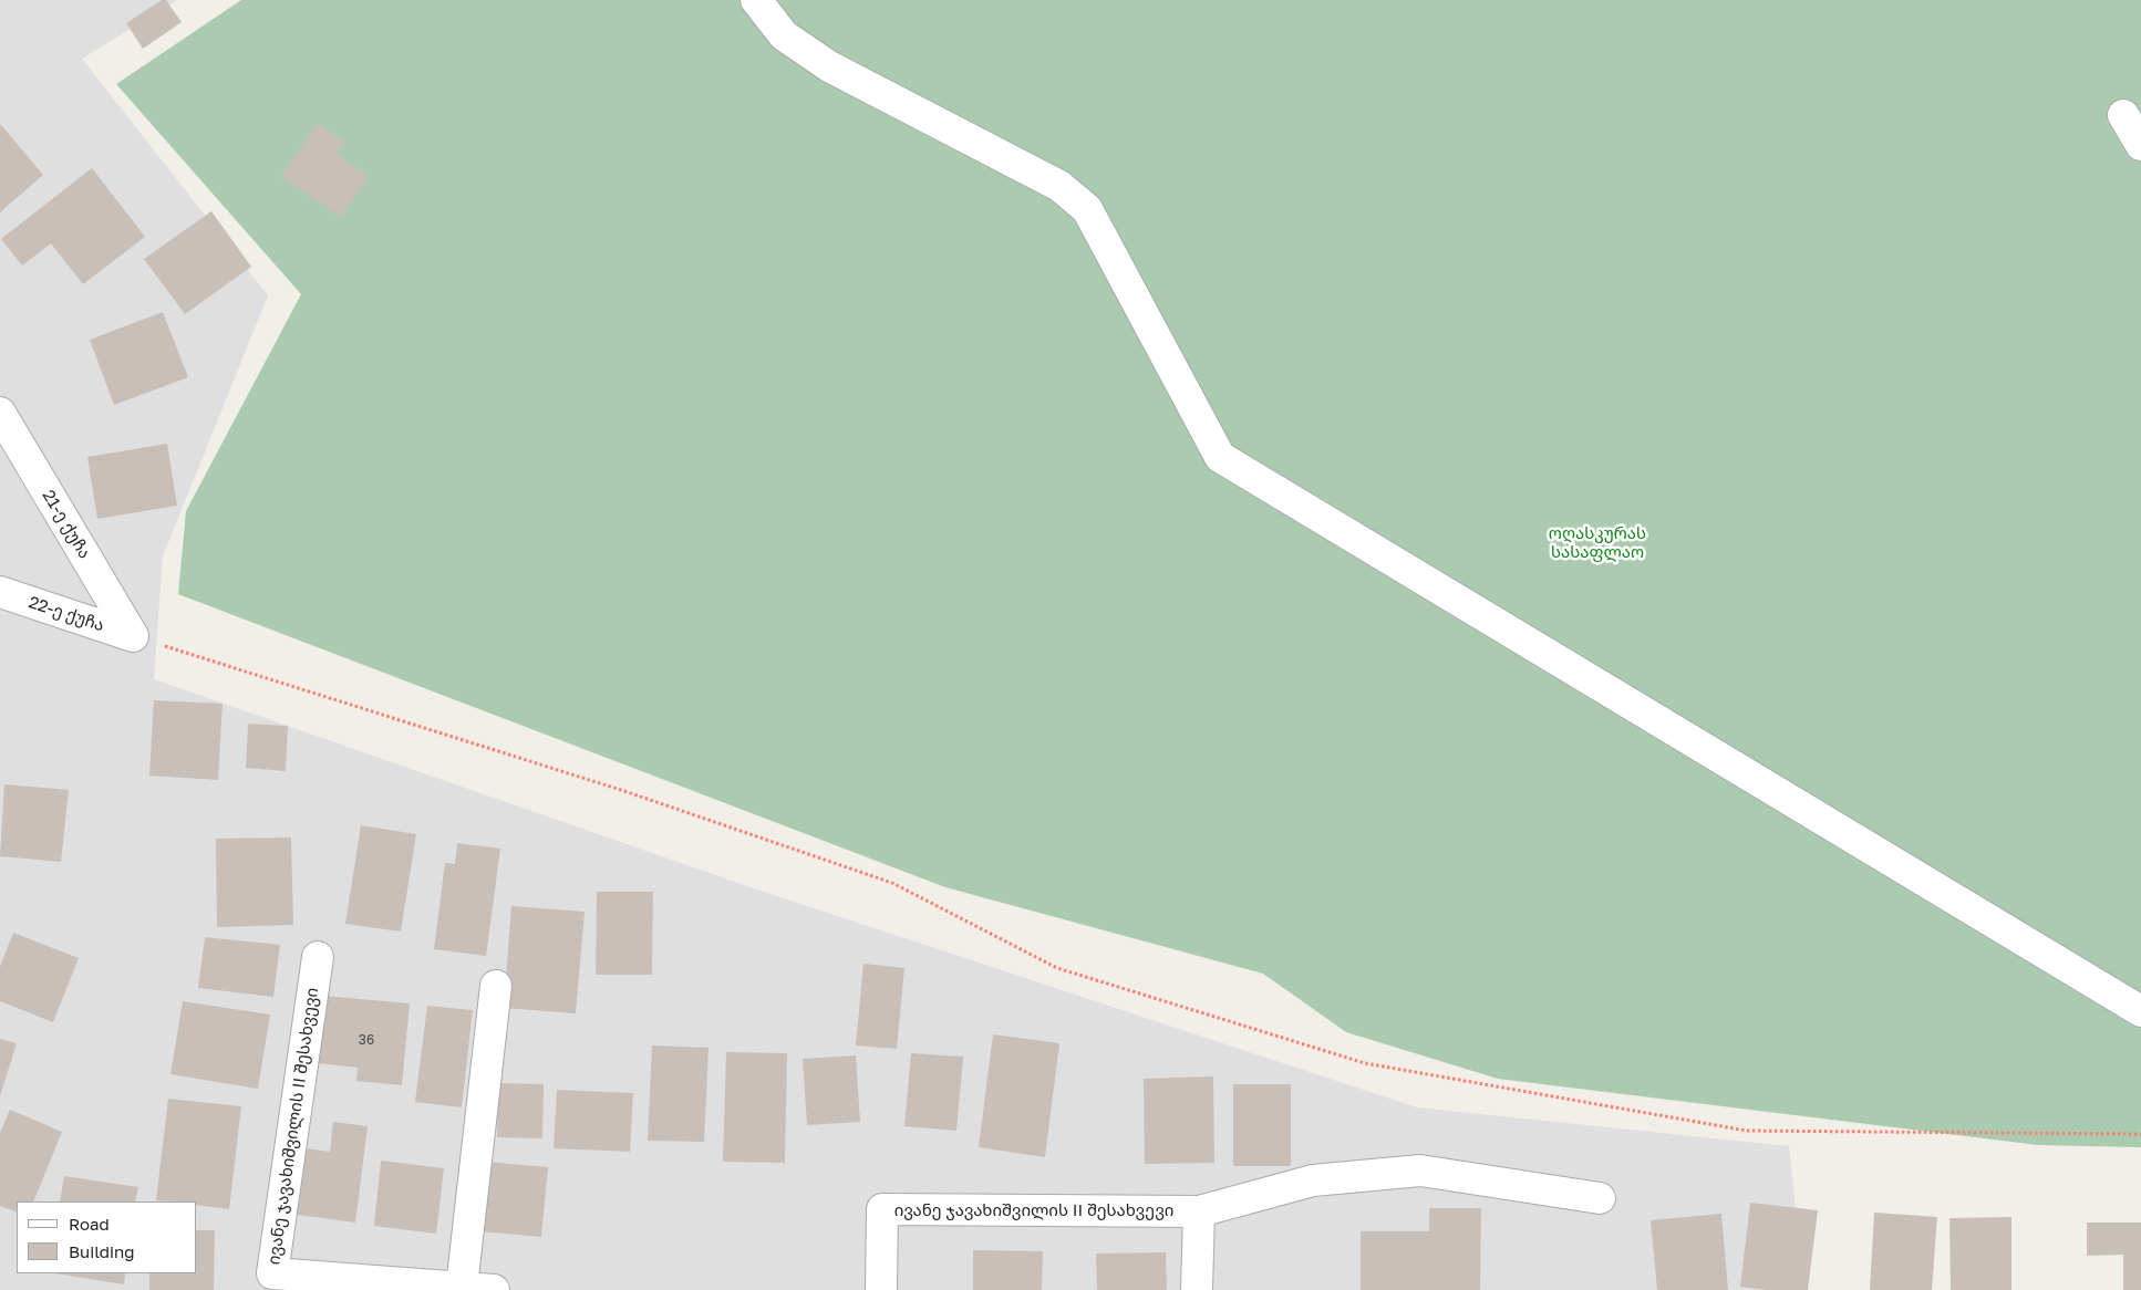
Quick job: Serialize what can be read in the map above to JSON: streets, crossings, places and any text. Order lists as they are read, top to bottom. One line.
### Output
{"streets":{"street":["21-ე ქუჩა","22-ე ქუჩა","ივანე ჯავახიშვილის II შესახვევი"]},"crossings":[["21-ე ქუჩა","22-ე ქუჩა"]],"parks":["ოღასკურას სასაფლაო"],"house_numbers":["36"],"legend":["Road","Building"]}
